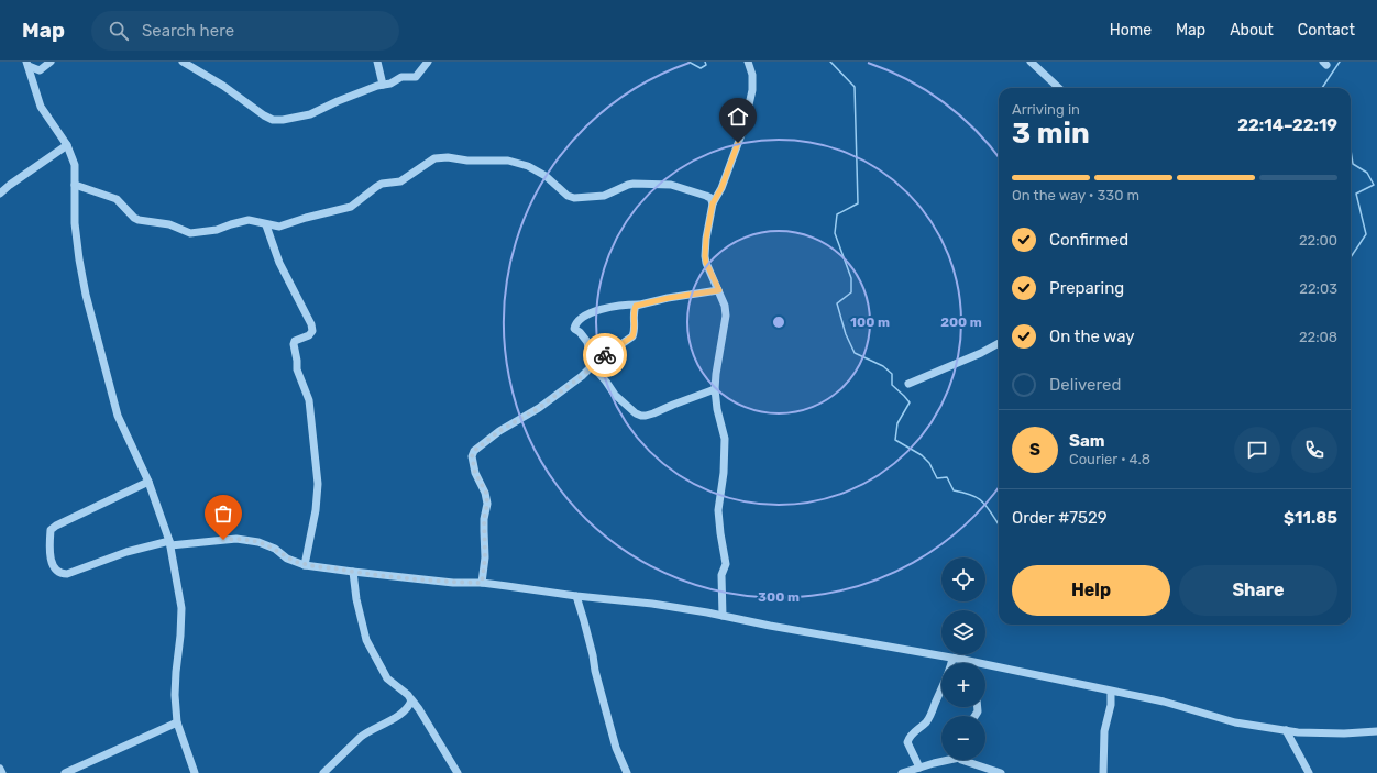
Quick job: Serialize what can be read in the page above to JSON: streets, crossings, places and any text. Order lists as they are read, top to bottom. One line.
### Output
{"page":{"header":"Map","search":"Search here","nav":["Home","Map","About","Contact"],"heading":["3 min","Arriving in","22:14–22:19"],"panel":["Sam","Courier · 4.8","Order #7529","$11.85"],"bar":"On the way · 330 m","list":[["Confirmed","22:00"],["Preparing","22:03"],["On the way","22:08"],"Delivered"],"round":"S","buttons":["Help","Share"],"map_buttons":["+","−"]},"rings":["100 m","200 m","300 m"]}
